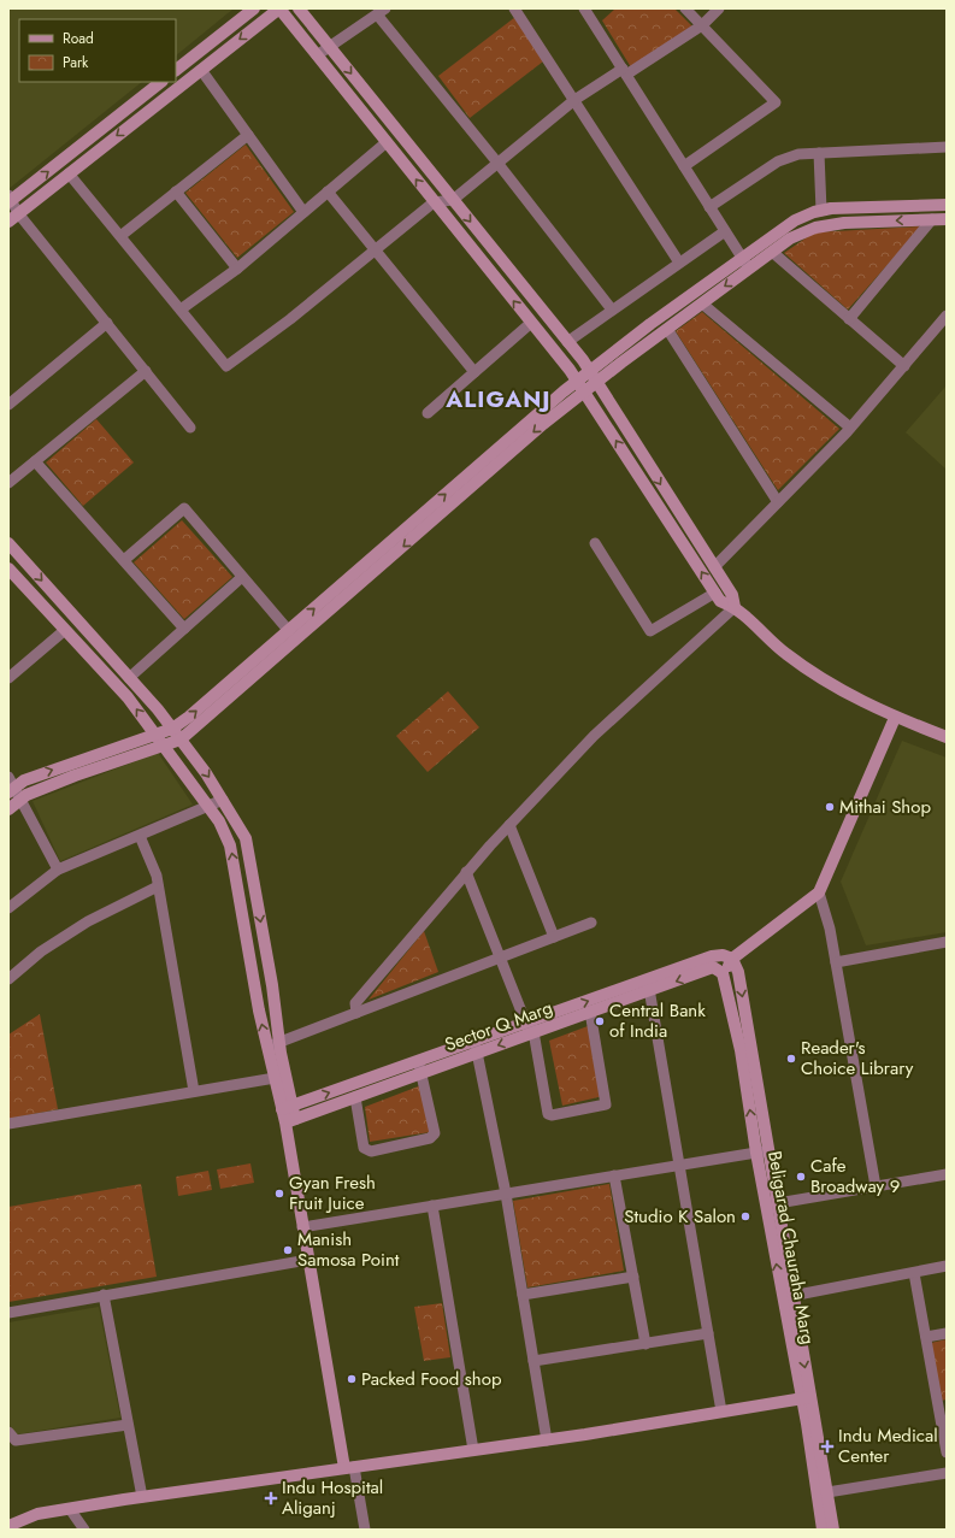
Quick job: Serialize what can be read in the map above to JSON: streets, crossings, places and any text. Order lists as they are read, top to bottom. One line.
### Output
{"streets":{"street":["Sector Q Marg","Beligarad Chauraha Marg"]},"crossings":[["Sector Q Marg","Beligarad Chauraha Marg"]],"districts":["ALIGANJ"],"places":{"other":["Mithai Shop","Central Bank of India","Reader's Choice Library","Cafe Broadway 9","Gyan Fresh Fruit Juice","Studio K Salon","Manish Samosa Point","Packed Food shop"],"health":["Indu Medical Center","Indu Hospital Aliganj"]},"legend":["Road","Park"]}
